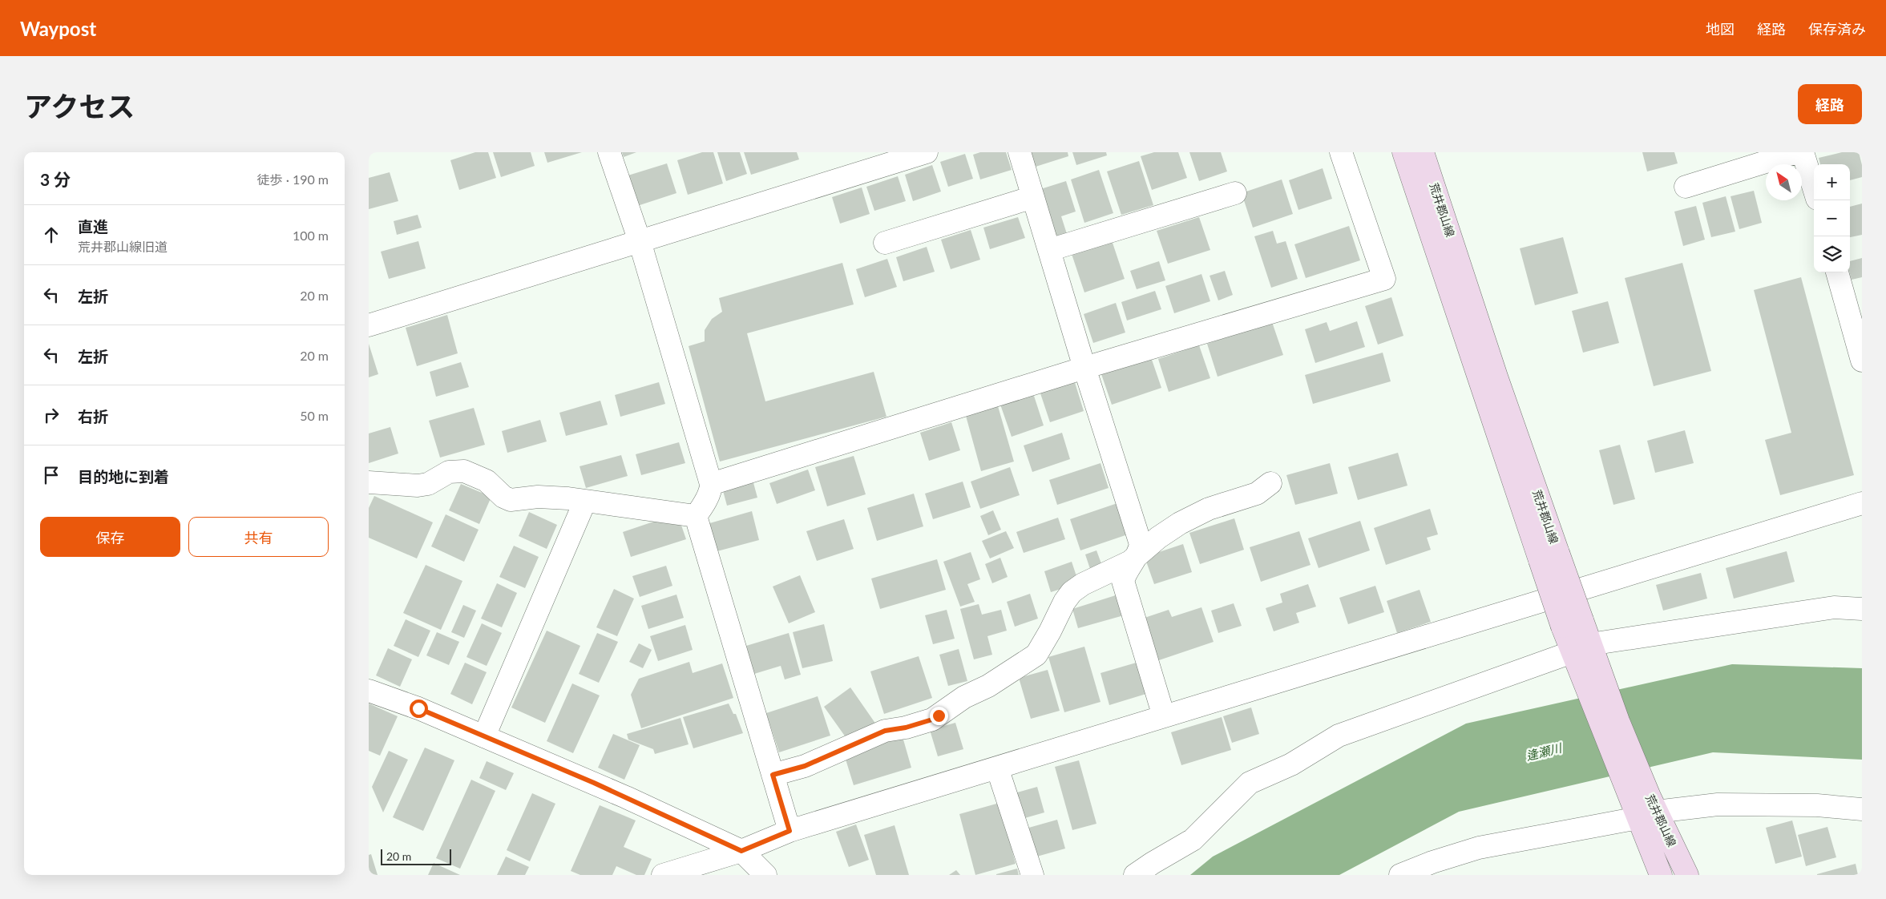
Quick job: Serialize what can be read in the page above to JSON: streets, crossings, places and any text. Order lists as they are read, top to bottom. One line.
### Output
{"streets":{"main road":["荒井郡山線"]},"water":["逢瀬川"],"scale_bar":"20 m","north":"top left","page":{"header":"Waypost","nav":["地図","経路","保存済み"],"title":"アクセス","buttons":["経路",["保存","共有"]],"heading":["3 分","徒歩 · 190 m"],"map_buttons":["+","−"],"list":[["直進","荒井郡山線旧道","100 m"],["左折","20 m"],["左折","20 m"],["右折","50 m"],"目的地に到着"],"scale":"20 m"}}
